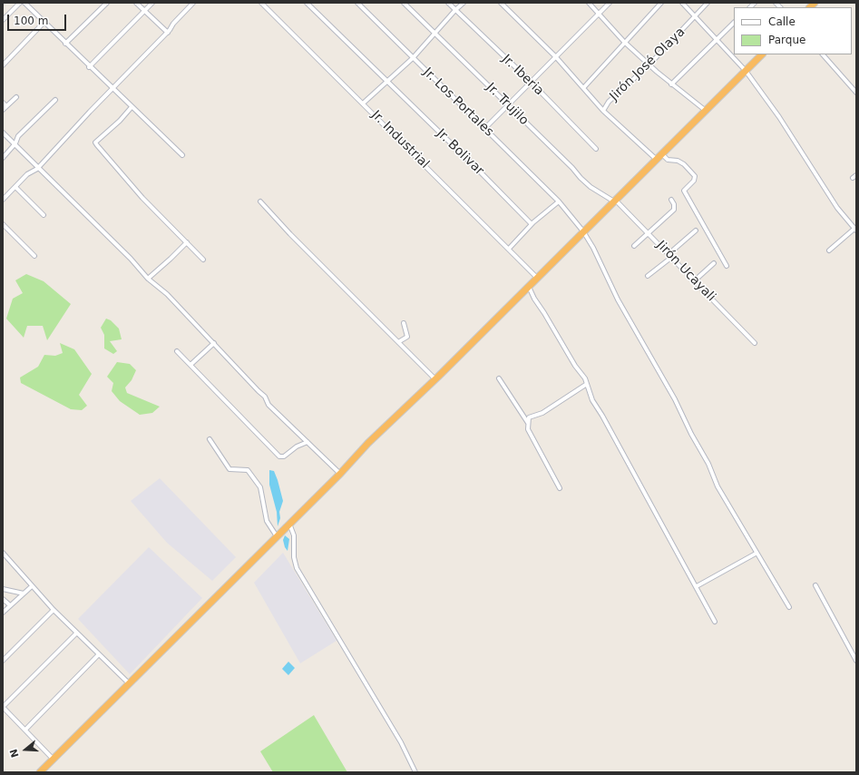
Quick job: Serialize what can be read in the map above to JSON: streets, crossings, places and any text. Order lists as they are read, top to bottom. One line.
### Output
{"streets":{"street":["Jirón José Olaya","Jr. Iberia","Jr. Los Portales","Jr. Trujilo","Jr. Industrial","Jr. Bolivar","Jirón Ucayali"]},"crossings":[["Jr. Trujilo","Jirón Ucayali"]],"legend":["Calle","Parque"],"scale_bar":"100 m","north":"left"}
